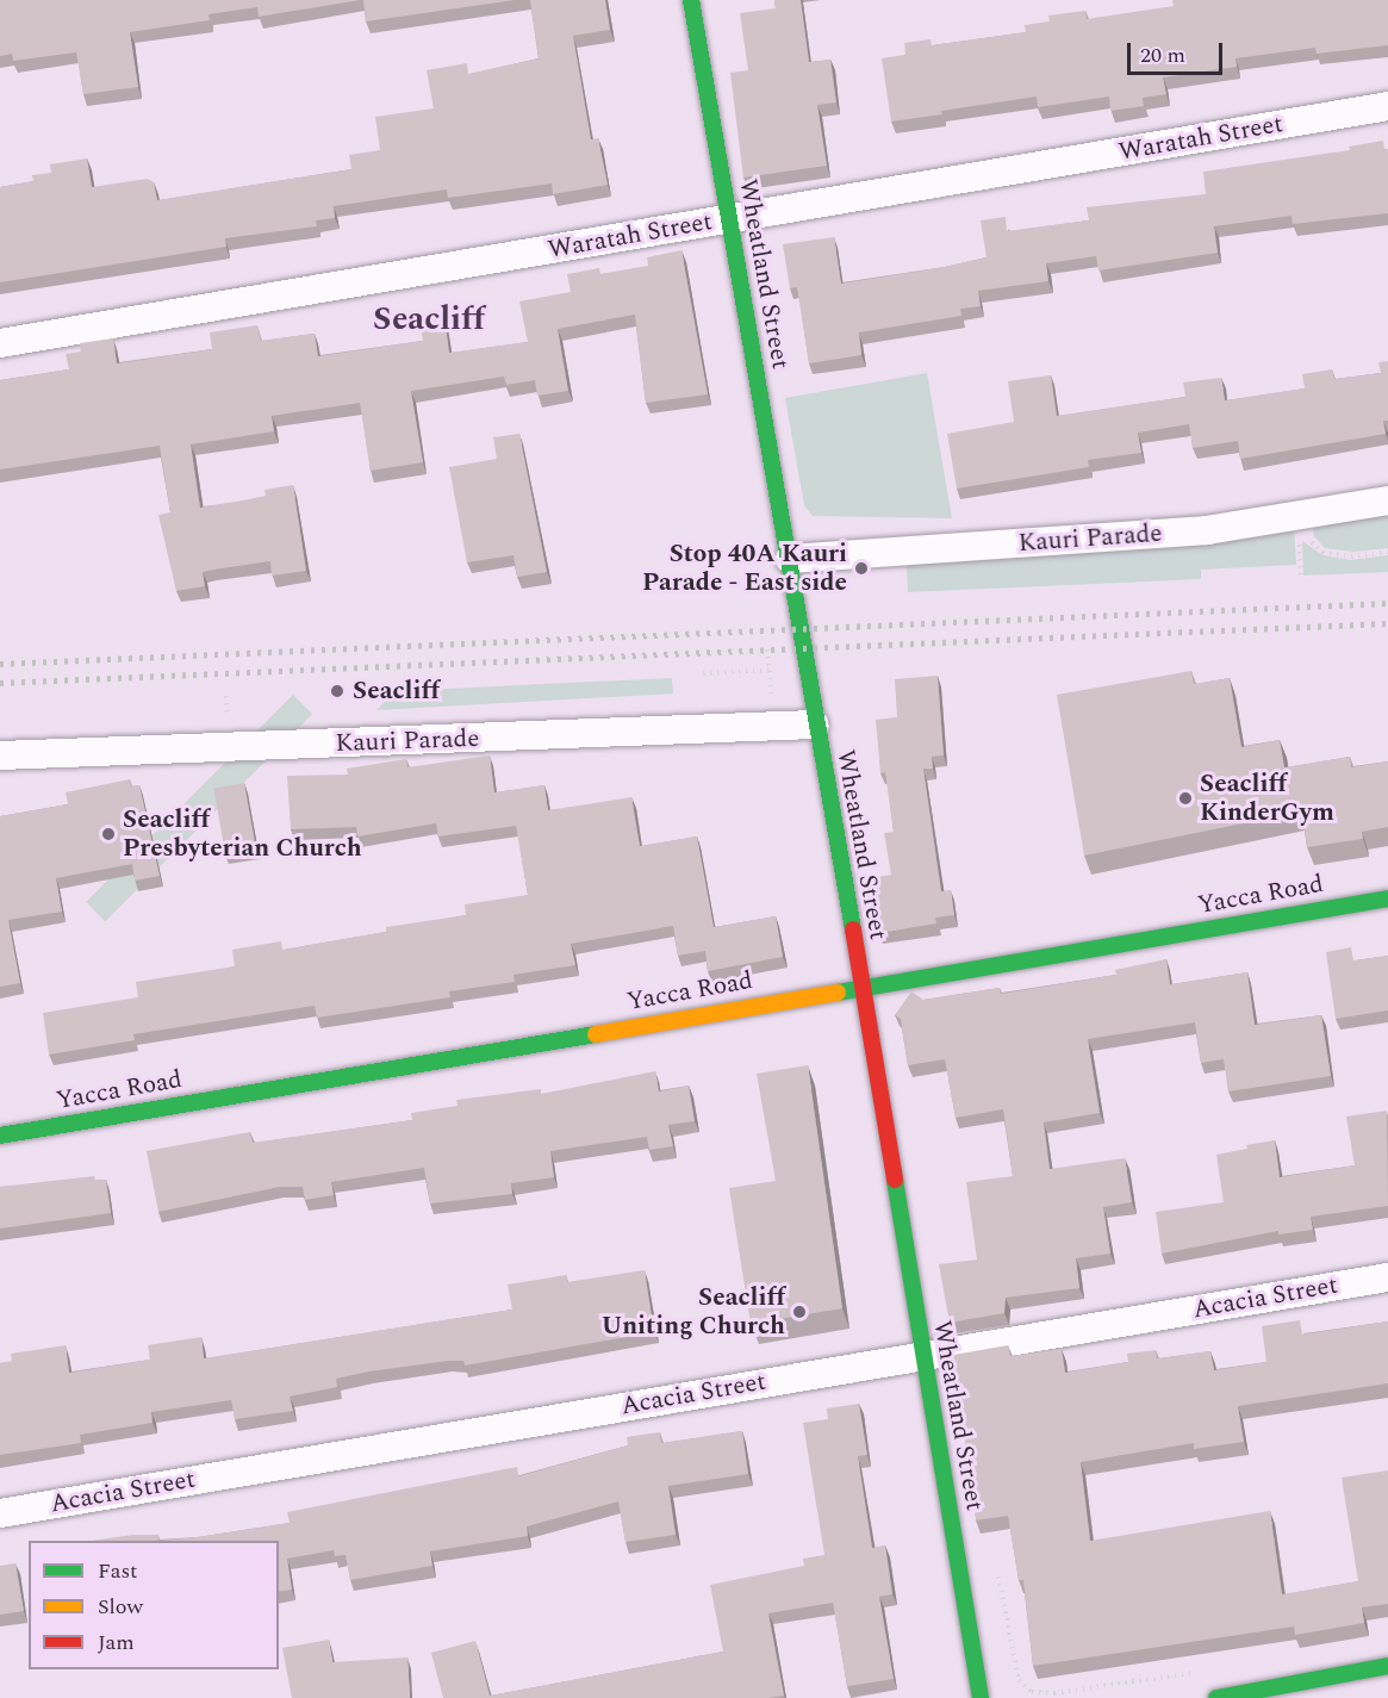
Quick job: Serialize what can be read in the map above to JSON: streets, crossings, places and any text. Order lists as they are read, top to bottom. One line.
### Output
{"streets":{"street":["Waratah Street","Wheatland Street","Kauri Parade","Yacca Road","Acacia Street"]},"crossings":[["Waratah Street","Wheatland Street"],["Wheatland Street","Kauri Parade"],["Wheatland Street","Yacca Road"],["Wheatland Street","Acacia Street"]],"districts":["Seacliff"],"places":["Stop 40A Kauri Parade - East side","Seacliff","Seacliff KinderGym","Seacliff Presbyterian Church","Seacliff Uniting Church"],"legend":["Fast","Slow","Jam"],"scale_bar":"20 m"}
